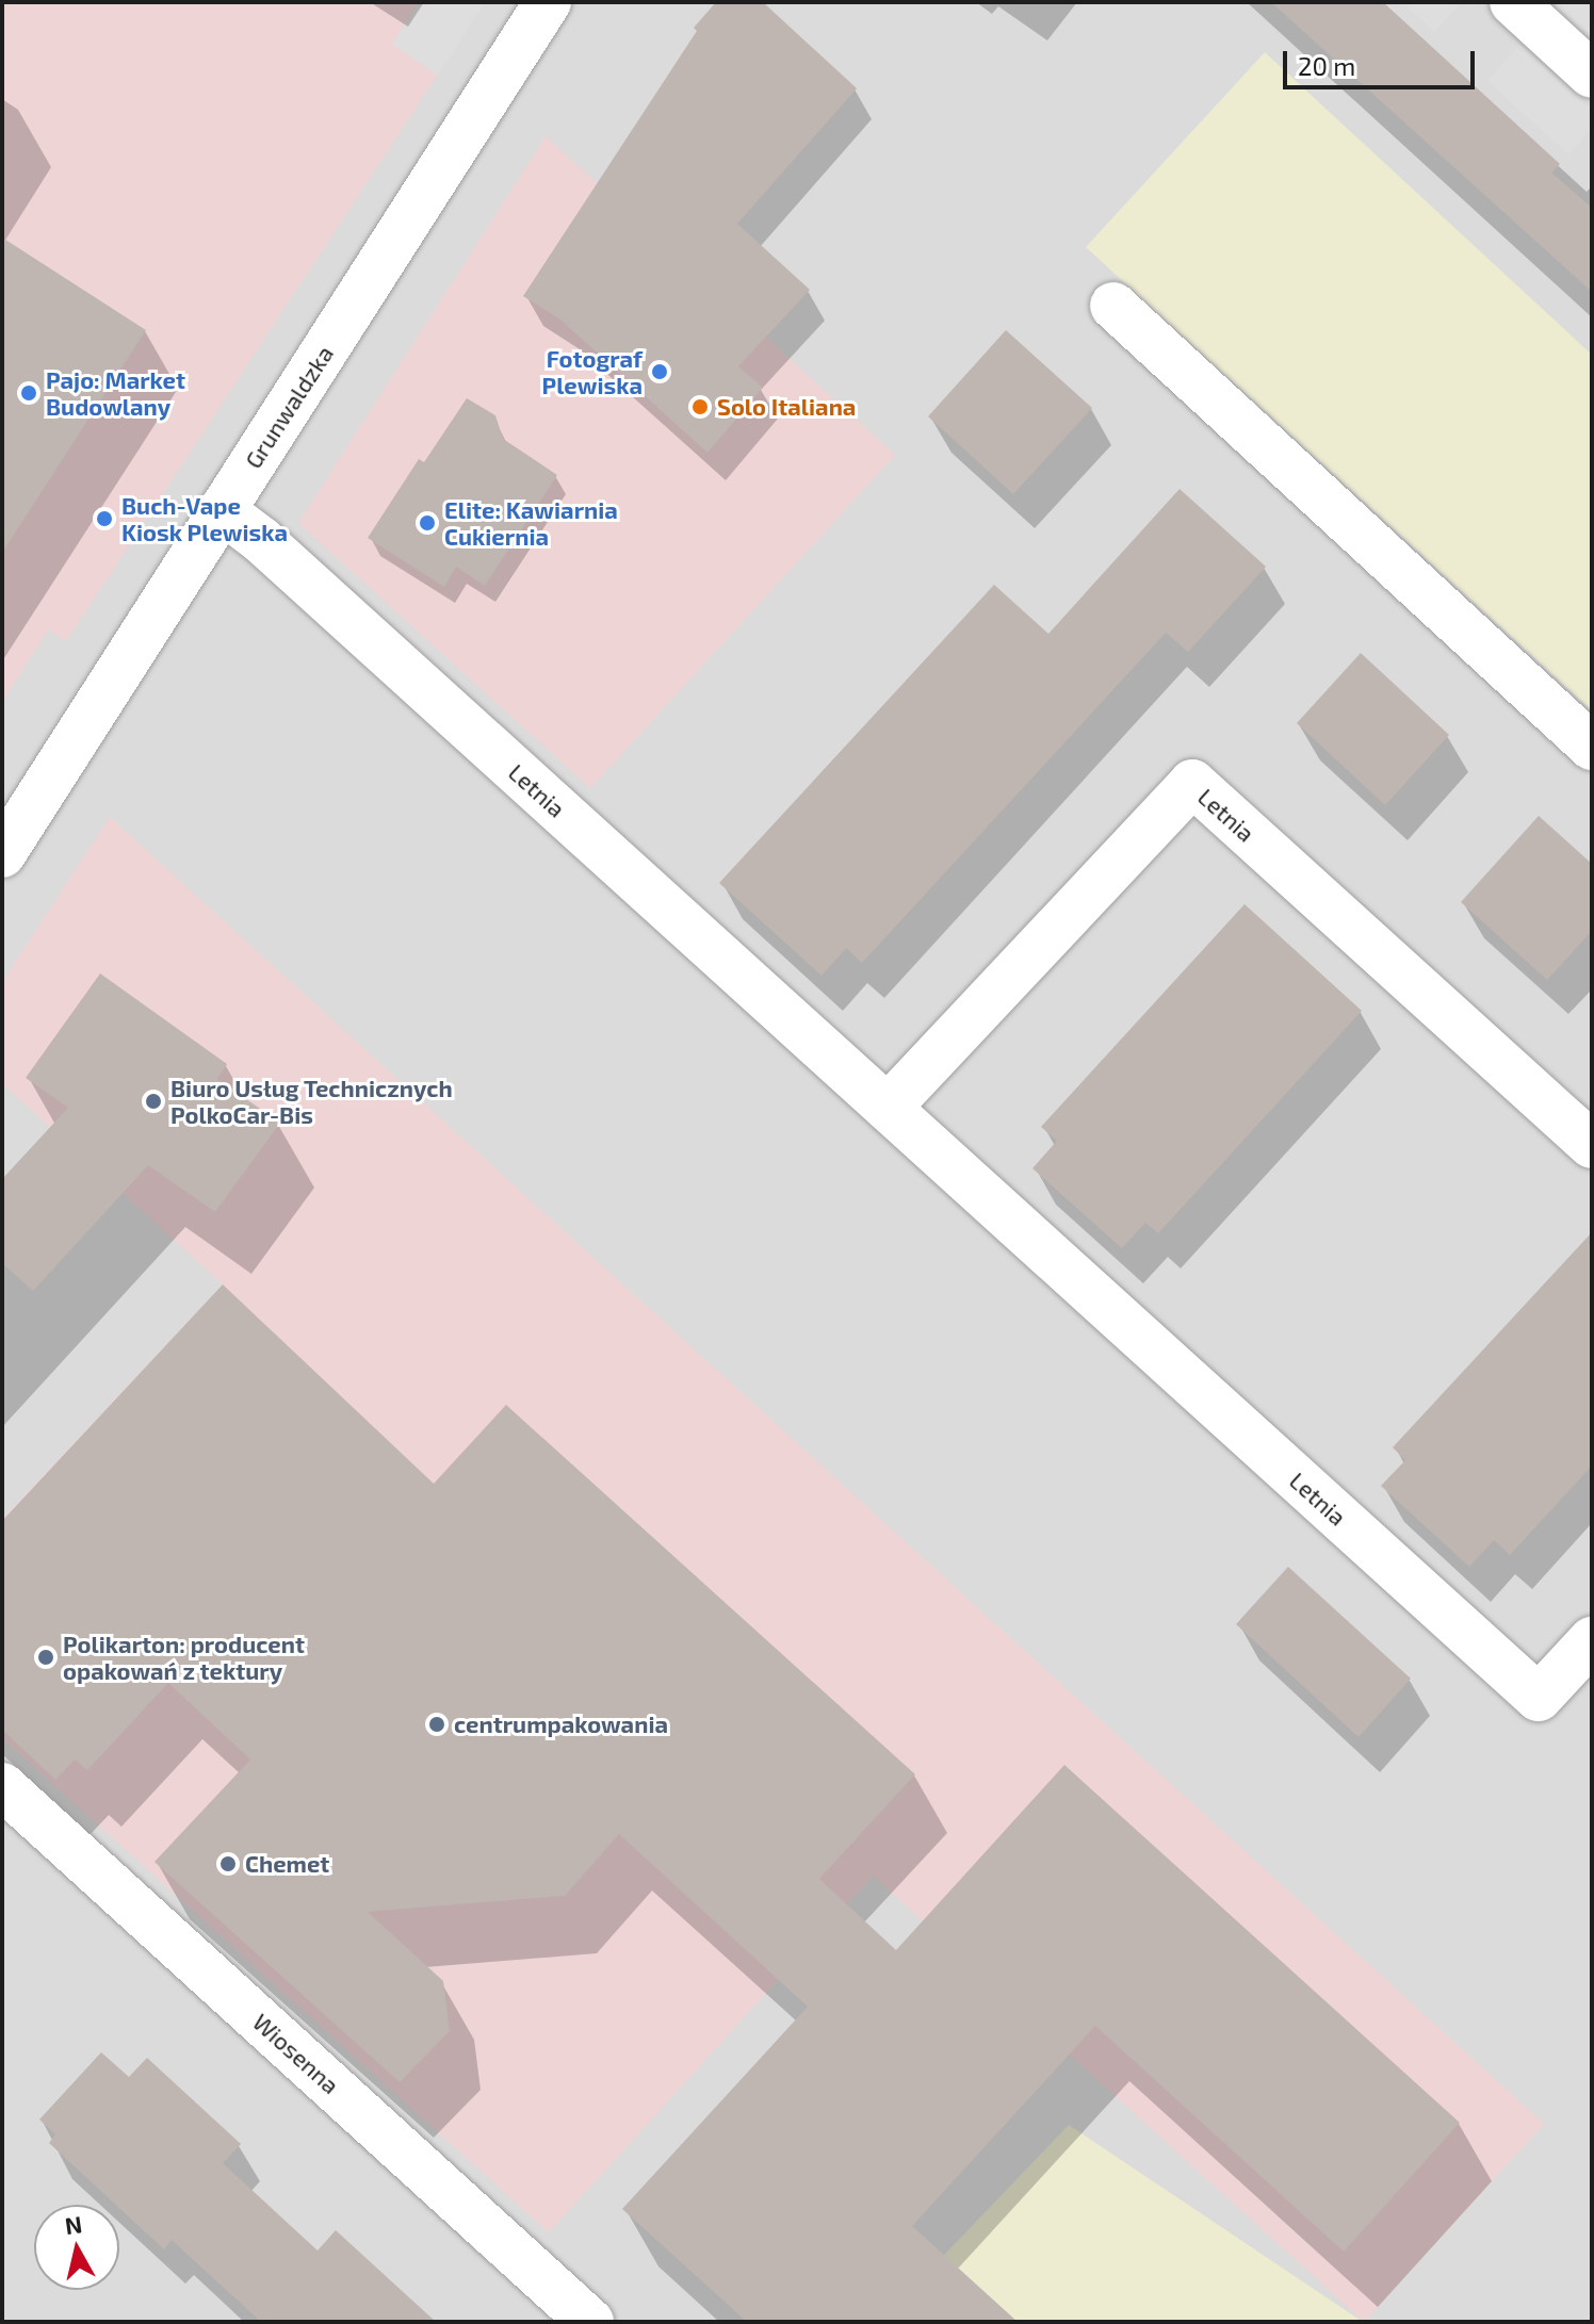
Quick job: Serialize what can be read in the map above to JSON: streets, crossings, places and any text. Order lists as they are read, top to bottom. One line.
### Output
{"streets":{"street":["Grunwaldzka","Letnia","Wiosenna"]},"crossings":[["Grunwaldzka","Letnia"]],"places":["Fotograf Plewiska","Pajo: Market Budowlany","Solo Italiana","Buch-Vape Kiosk Plewiska","Elite: Kawiarnia Cukiernia","Biuro Usług Technicznych PolkoCar-Bis","Polikarton: producent opakowań z tektury","centrumpakowania","Chemet"],"scale_bar":"20 m","north":"top"}
